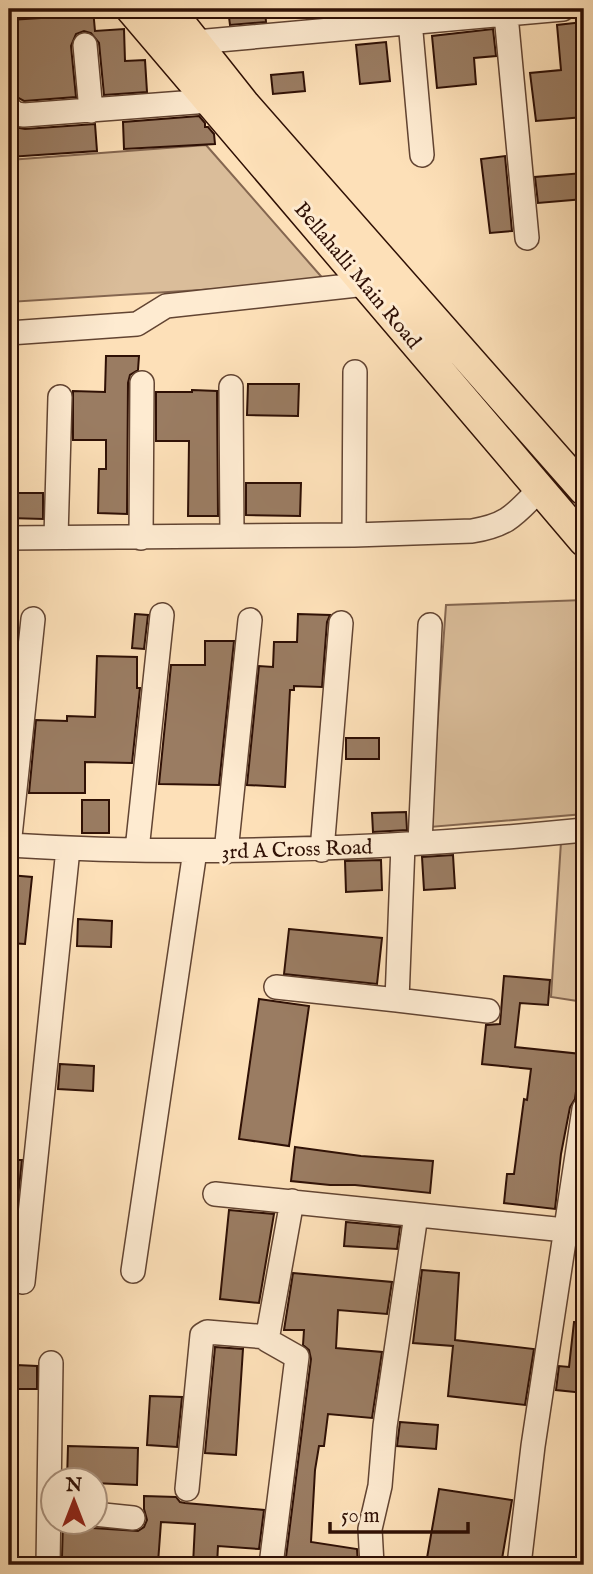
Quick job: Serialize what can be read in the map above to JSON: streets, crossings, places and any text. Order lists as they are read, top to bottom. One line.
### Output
{"streets":{"main road":["Bellahalli Main Road"],"street":["3rd A Cross Road"]},"scale_bar":"50 m","north":"top"}
